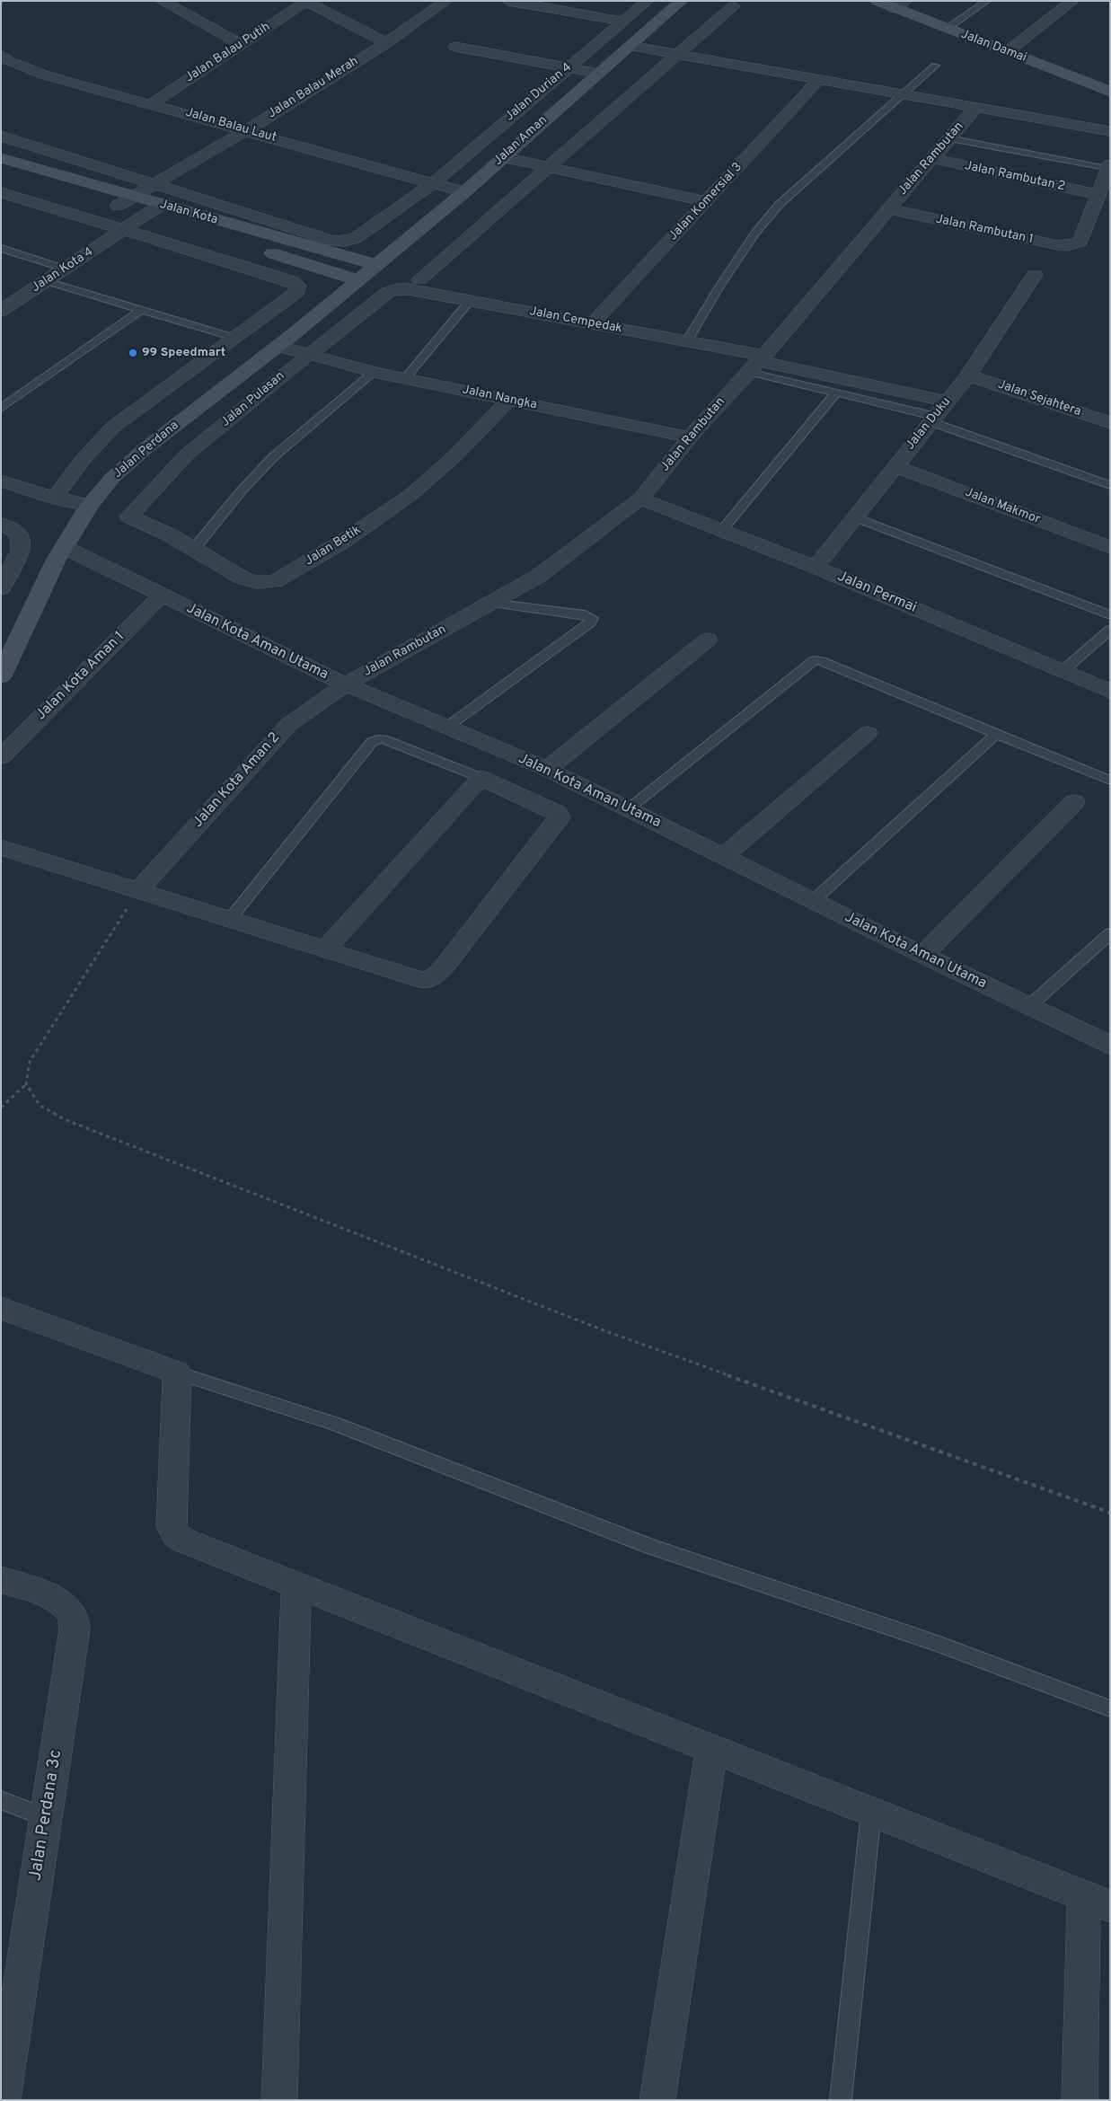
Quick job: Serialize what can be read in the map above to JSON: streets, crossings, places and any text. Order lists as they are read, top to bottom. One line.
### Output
{"streets":{"street":["Jalan Damai","Jalan Balau Putih","Jalan Balau Merah","Jalan Durian 4","Jalan Balau Laut","Jalan Aman","Jalan Rambutan","Jalan Rambutan 2","Jalan Komersial 3","Jalan Kota","Jalan Rambutan 1","Jalan Kota 4","Jalan Cempedak","Jalan Nangka","Jalan Sejahtera","Jalan Pulasan","Jalan Duku","Jalan Perdana","Jalan Makmor","Jalan Betik","Jalan Permai","Jalan Kota Aman Utama","Jalan Kota Aman 1","Jalan Kota Aman 2","Jalan Perdana 3c"]},"crossings":[["Jalan Balau Putih","Jalan Balau Laut"],["Jalan Balau Merah","Jalan Durian 4"],["Jalan Balau Merah","Jalan Balau Laut"],["Jalan Balau Merah","Jalan Kota"],["Jalan Durian 4","Jalan Balau Laut"],["Jalan Balau Laut","Jalan Aman"],["Jalan Aman","Jalan Kota"],["Jalan Aman","Jalan Perdana"],["Jalan Rambutan","Jalan Rambutan 2"],["Jalan Rambutan","Jalan Rambutan 1"],["Jalan Rambutan","Jalan Cempedak"],["Jalan Rambutan","Jalan Nangka"],["Jalan Rambutan","Jalan Permai"],["Jalan Rambutan","Jalan Kota Aman Utama"],["Jalan Rambutan","Jalan Kota Aman 2"],["Jalan Rambutan 2","Jalan Rambutan 1"],["Jalan Komersial 3","Jalan Cempedak"],["Jalan Kota","Jalan Kota 4"],["Jalan Cempedak","Jalan Pulasan"],["Jalan Cempedak","Jalan Duku"],["Jalan Nangka","Jalan Pulasan"],["Jalan Nangka","Jalan Perdana"],["Jalan Nangka","Jalan Betik"],["Jalan Sejahtera","Jalan Duku"],["Jalan Pulasan","Jalan Betik"],["Jalan Duku","Jalan Makmor"],["Jalan Duku","Jalan Permai"],["Jalan Perdana","Jalan Kota Aman Utama"],["Jalan Kota Aman Utama","Jalan Kota Aman 1"],["Jalan Kota Aman Utama","Jalan Kota Aman 2"]],"places":["99 Speedmart"]}
